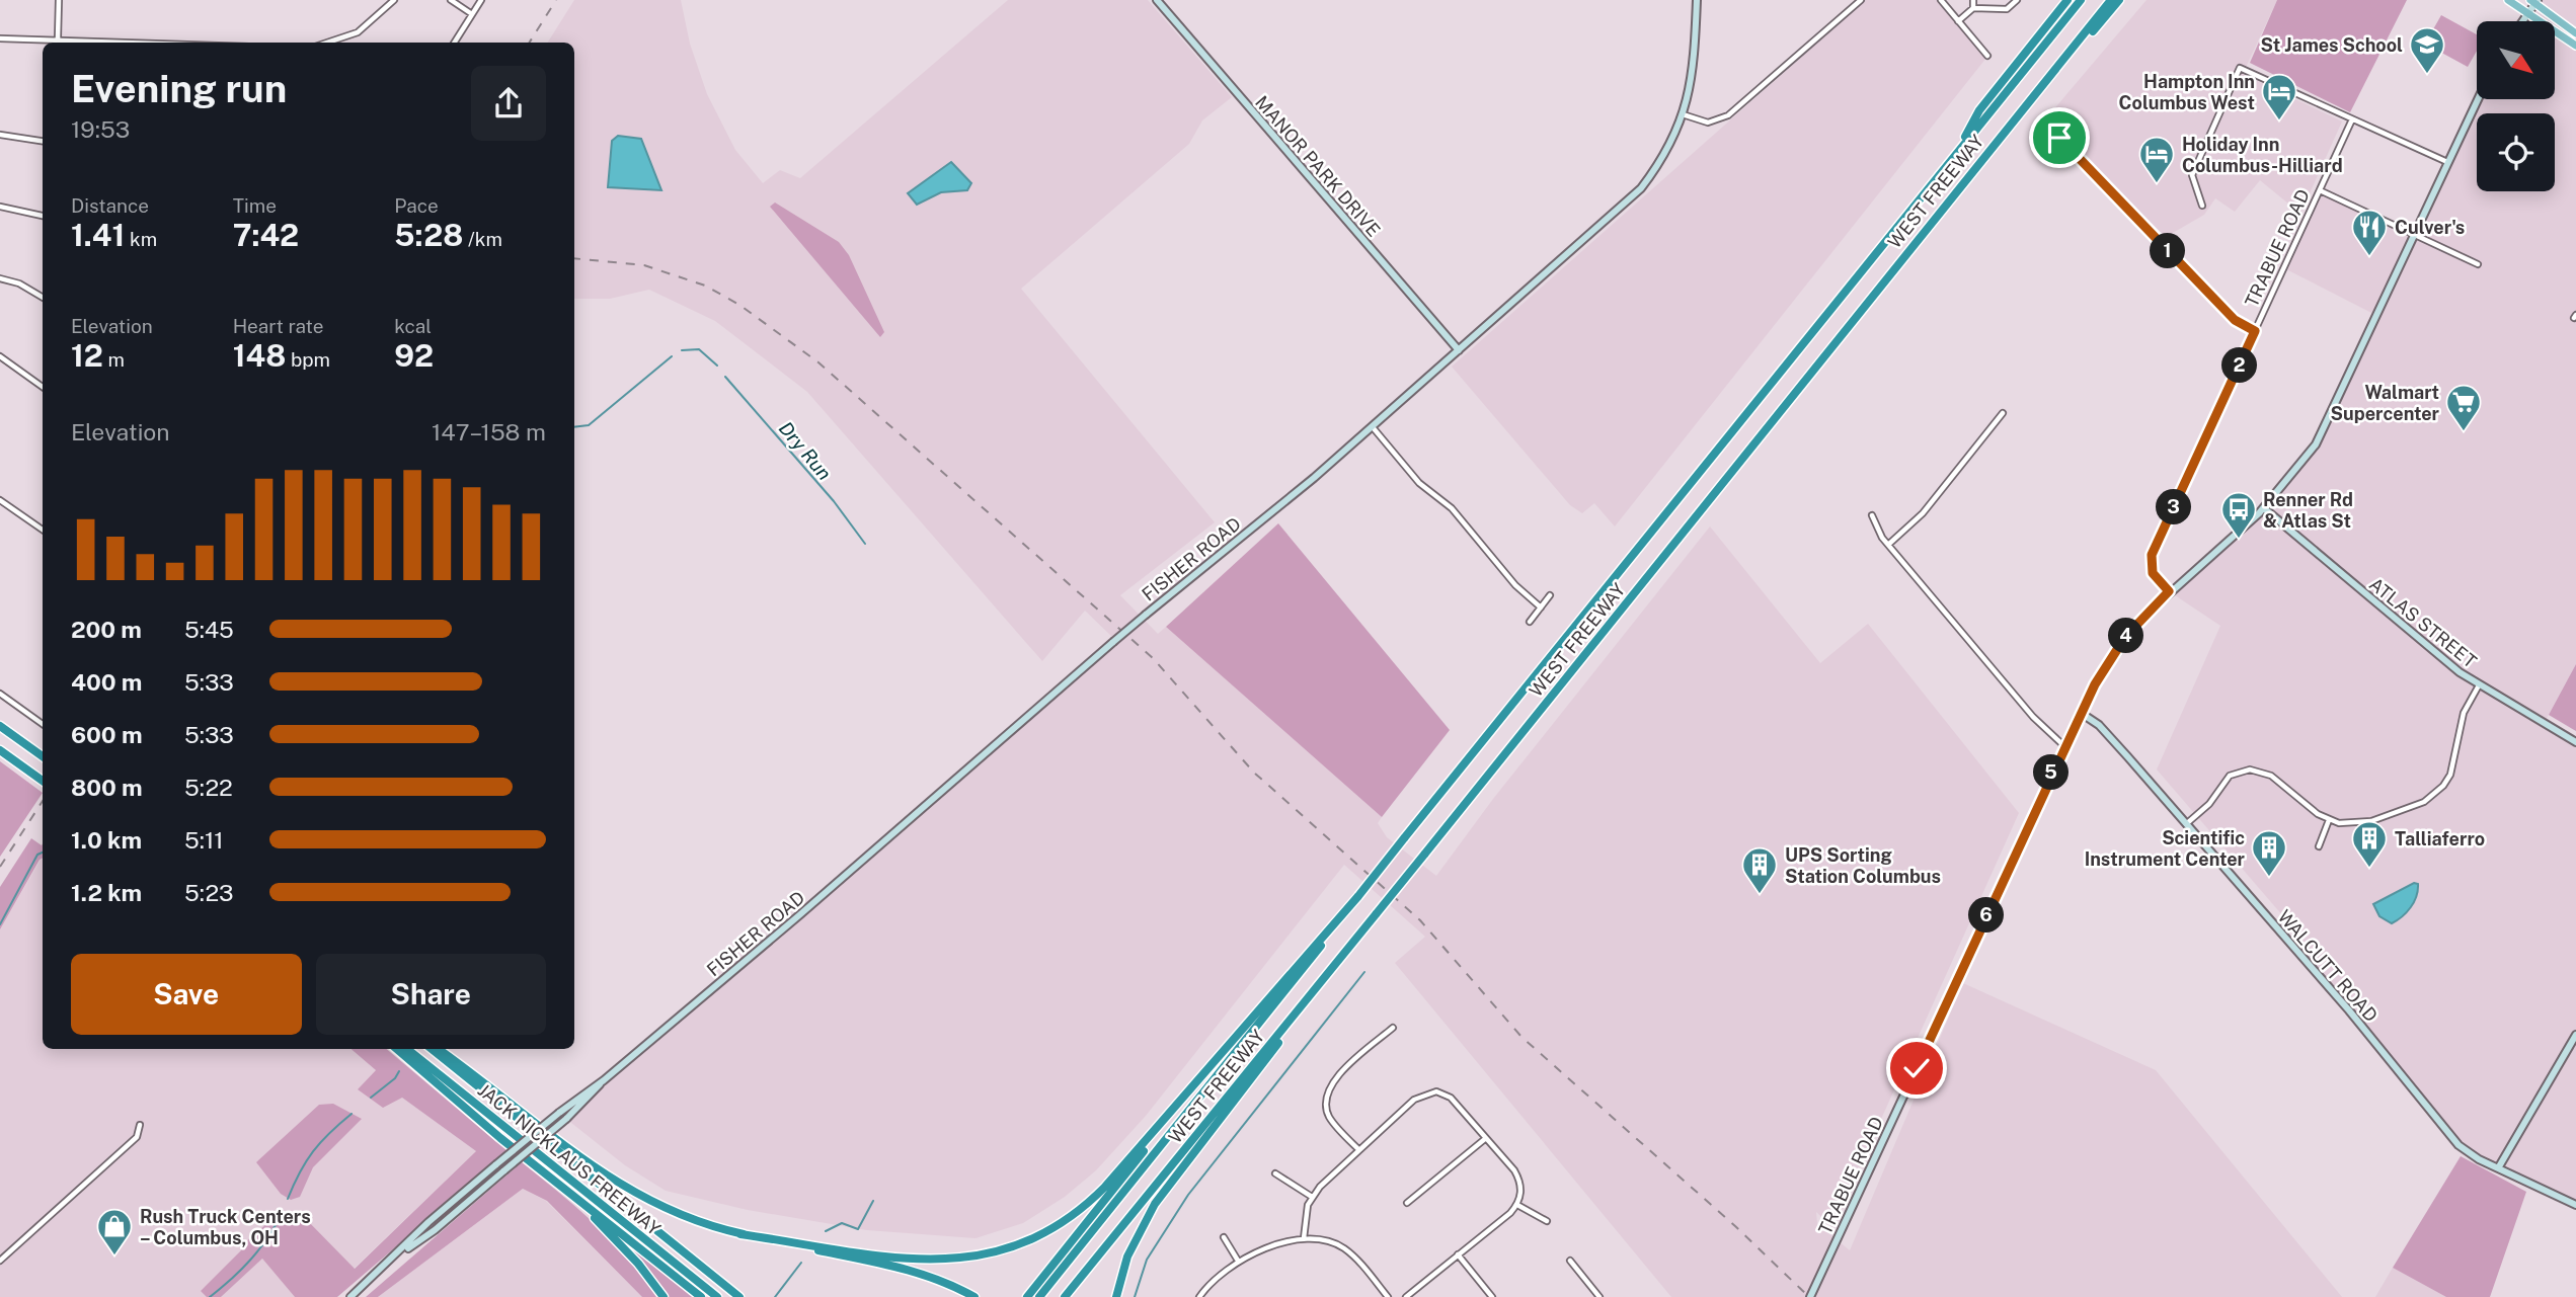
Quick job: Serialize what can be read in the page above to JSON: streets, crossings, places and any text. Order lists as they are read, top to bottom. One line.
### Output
{"streets":{"highway":["WEST FREEWAY","JACK NICKLAUS FREEWAY"],"main road":["MANOR PARK DRIVE","TRABUE ROAD","FISHER ROAD","ATLAS STREET","WALCUTT ROAD"]},"crossings":[["MANOR PARK DRIVE","FISHER ROAD"],["TRABUE ROAD","WALCUTT ROAD"]],"water":["Dry Run"],"places":{"school or university":["St James School"],"hotel":["Hampton Inn Columbus West","Holiday Inn Columbus-Hilliard"],"restaurant":["Culver's"],"supermarket":["Walmart Supercenter"],"bus stop":["Renner Rd & Atlas St"],"building":["Talliaferro","Scientific Instrument Center","UPS Sorting Station Columbus"],"shop":["Rush Truck Centers – Columbus, OH"]},"north":"bottom right","page":{"heading":["Evening run","19:53"],"stats":[["Distance","1.41 km"],["Time","7:42"],["Pace","5:28 /km"],["Elevation","12 m"],["Heart rate","148 bpm"],["kcal","92"]],"pins":["1","2","3","4","5","6"],"chart":["Elevation","147–158 m"],"list":[{"name":"200 m","note":"5:45"},{"name":"400 m","note":"5:33"},{"name":"600 m","note":"5:33"},{"name":"800 m","note":"5:22"},{"name":"1.0 km","note":"5:11"},{"name":"1.2 km","note":"5:23"}],"buttons":["Save","Share"]}}
